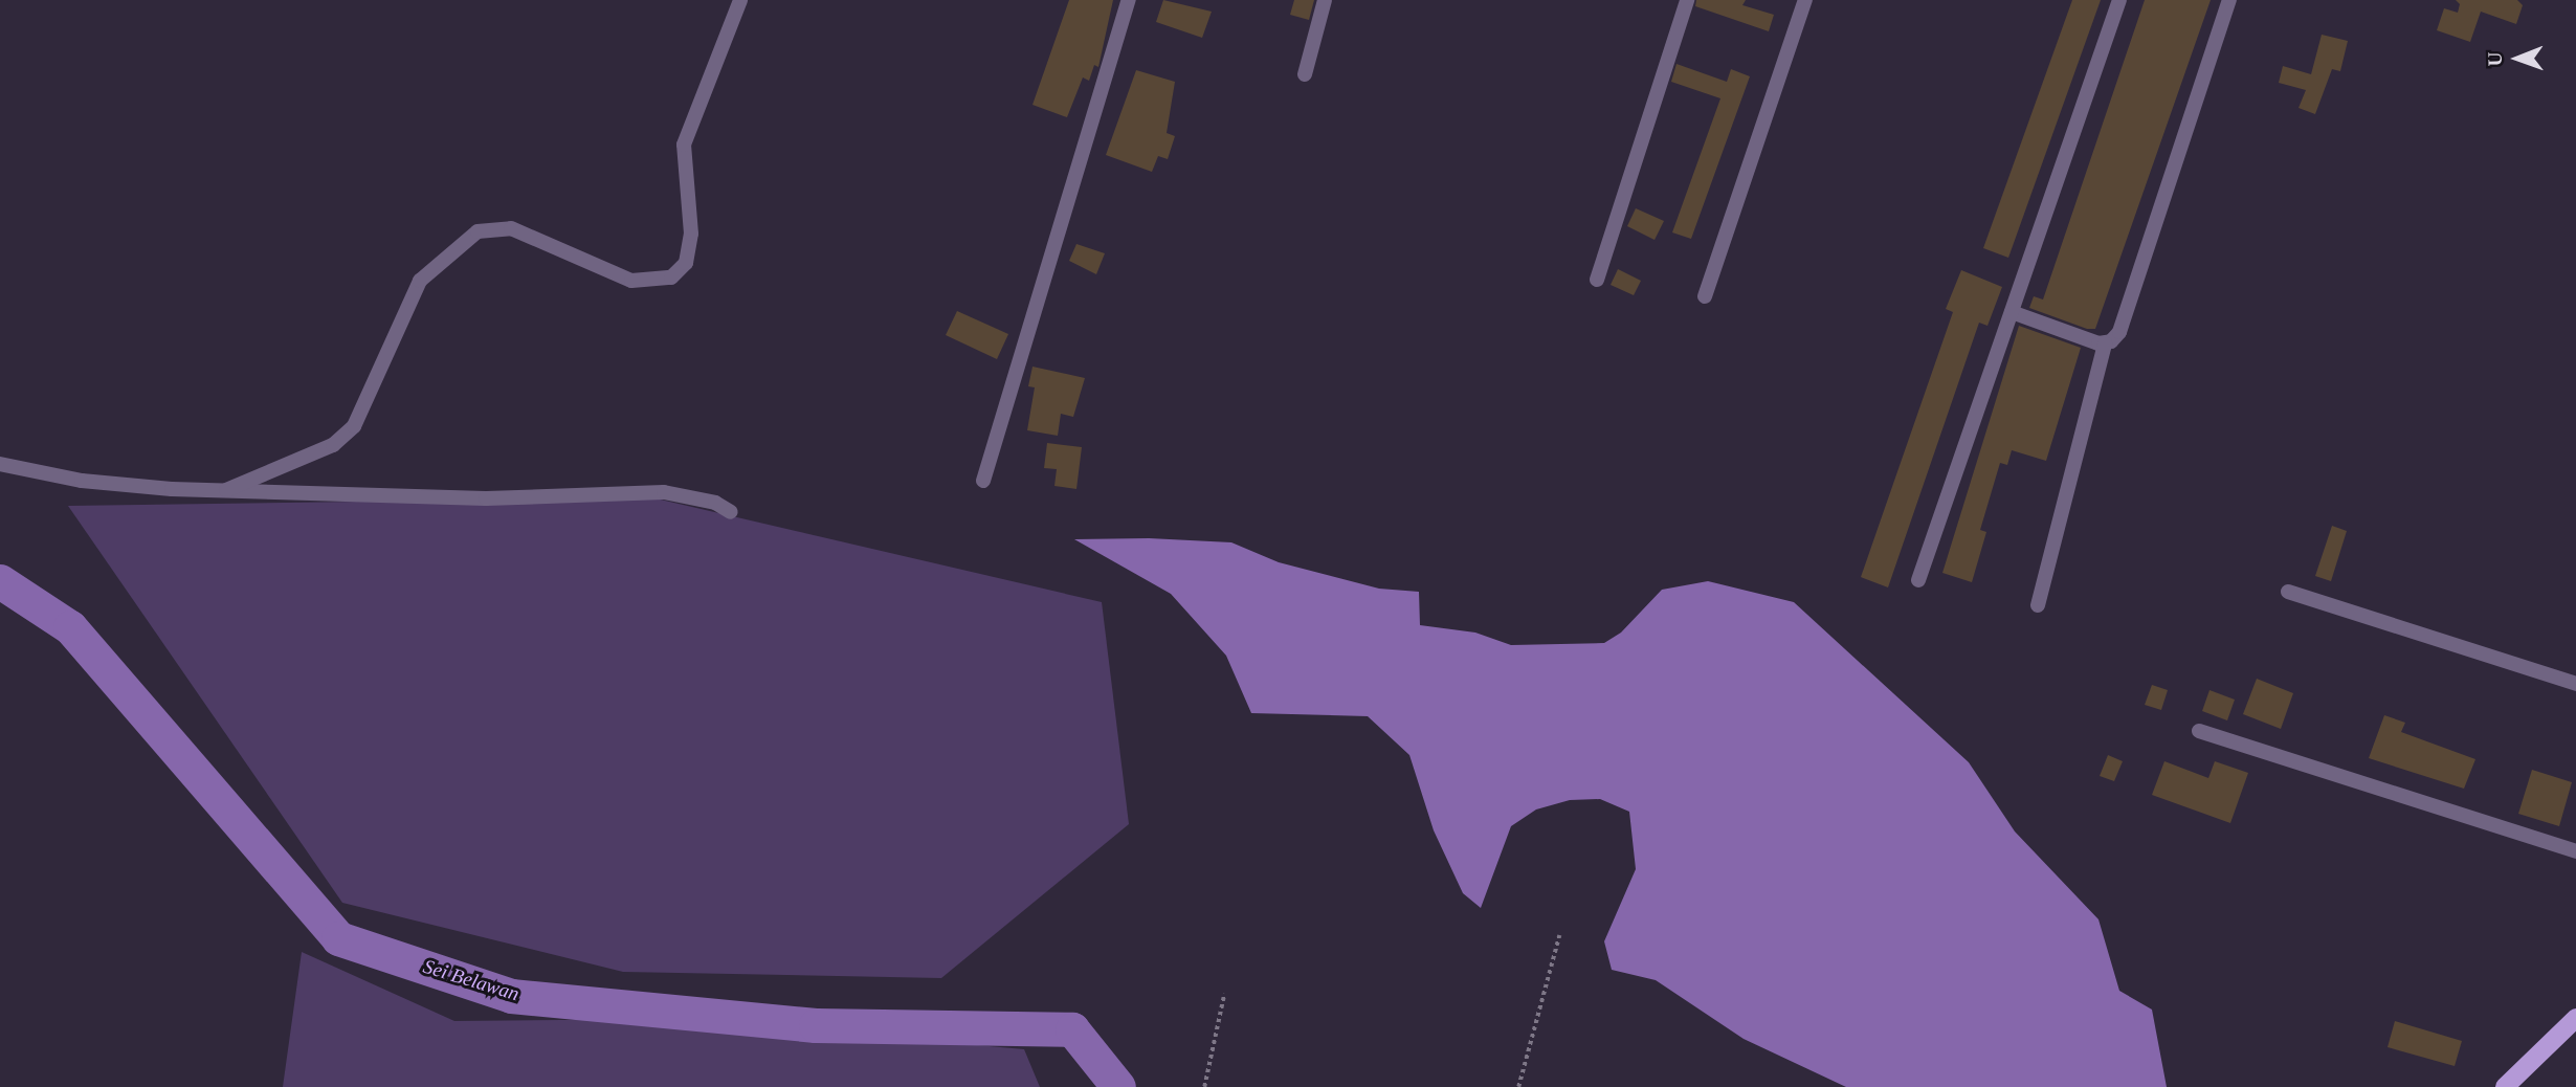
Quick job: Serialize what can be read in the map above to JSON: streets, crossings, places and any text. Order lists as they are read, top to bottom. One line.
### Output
{"water":["Sei Belawan"],"north":"left"}
